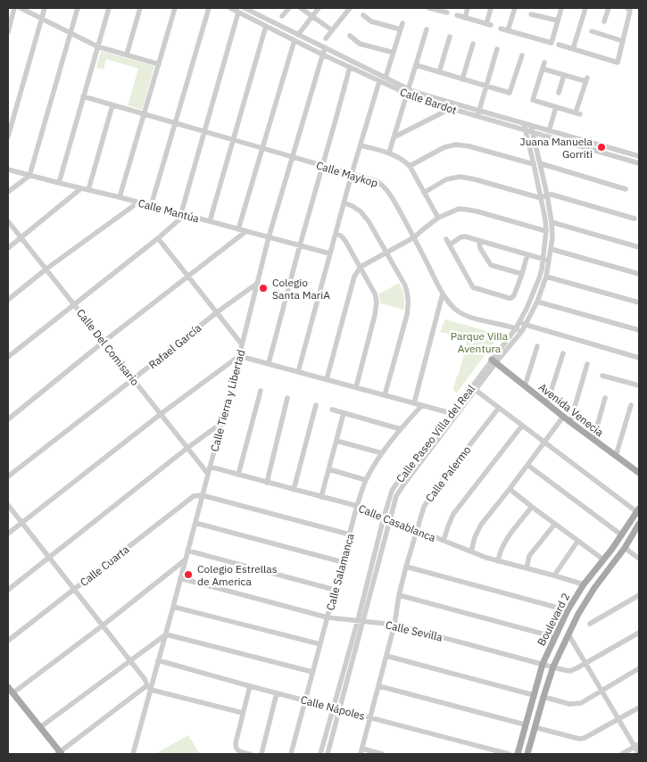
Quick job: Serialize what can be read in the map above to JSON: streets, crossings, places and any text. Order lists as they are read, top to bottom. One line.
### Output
{"streets":{"main road":["Avenida Venecia","Boulevard 2"],"street":["Calle Bardot","Calle Maykop","Calle Mantúa","Rafael García","Calle Del Comisario","Calle Tierra y Libertad","Calle Paseo Villa del Real","Calle Palermo","Calle Casablanca","Calle Cuarta","Calle Salamanca","Calle Sevilla","Calle Nápoles"]},"crossings":[["Calle Bardot","Calle Tierra y Libertad"],["Calle Bardot","Calle Paseo Villa del Real"],["Calle Maykop","Calle Tierra y Libertad"],["Calle Maykop","Calle Paseo Villa del Real"],["Calle Mantúa","Calle Tierra y Libertad"],["Rafael García","Calle Del Comisario"],["Rafael García","Calle Tierra y Libertad"],["Calle Del Comisario","Calle Tierra y Libertad"],["Calle Tierra y Libertad","Calle Casablanca"],["Calle Tierra y Libertad","Calle Cuarta"],["Calle Tierra y Libertad","Calle Sevilla"],["Calle Tierra y Libertad","Calle Nápoles"],["Avenida Venecia","Calle Paseo Villa del Real"],["Calle Paseo Villa del Real","Calle Casablanca"],["Calle Paseo Villa del Real","Calle Sevilla"],["Calle Paseo Villa del Real","Calle Nápoles"],["Calle Palermo","Calle Casablanca"],["Calle Palermo","Calle Sevilla"],["Calle Palermo","Calle Nápoles"],["Calle Casablanca","Calle Salamanca"],["Calle Casablanca","Boulevard 2"],["Calle Salamanca","Calle Sevilla"],["Calle Salamanca","Calle Nápoles"],["Boulevard 2","Calle Sevilla"]],"parks":["Parque Villa Aventura"],"places":["Juana Manuela Gorriti","Colegio Santa MariA","Colegio Estrellas de America"]}
